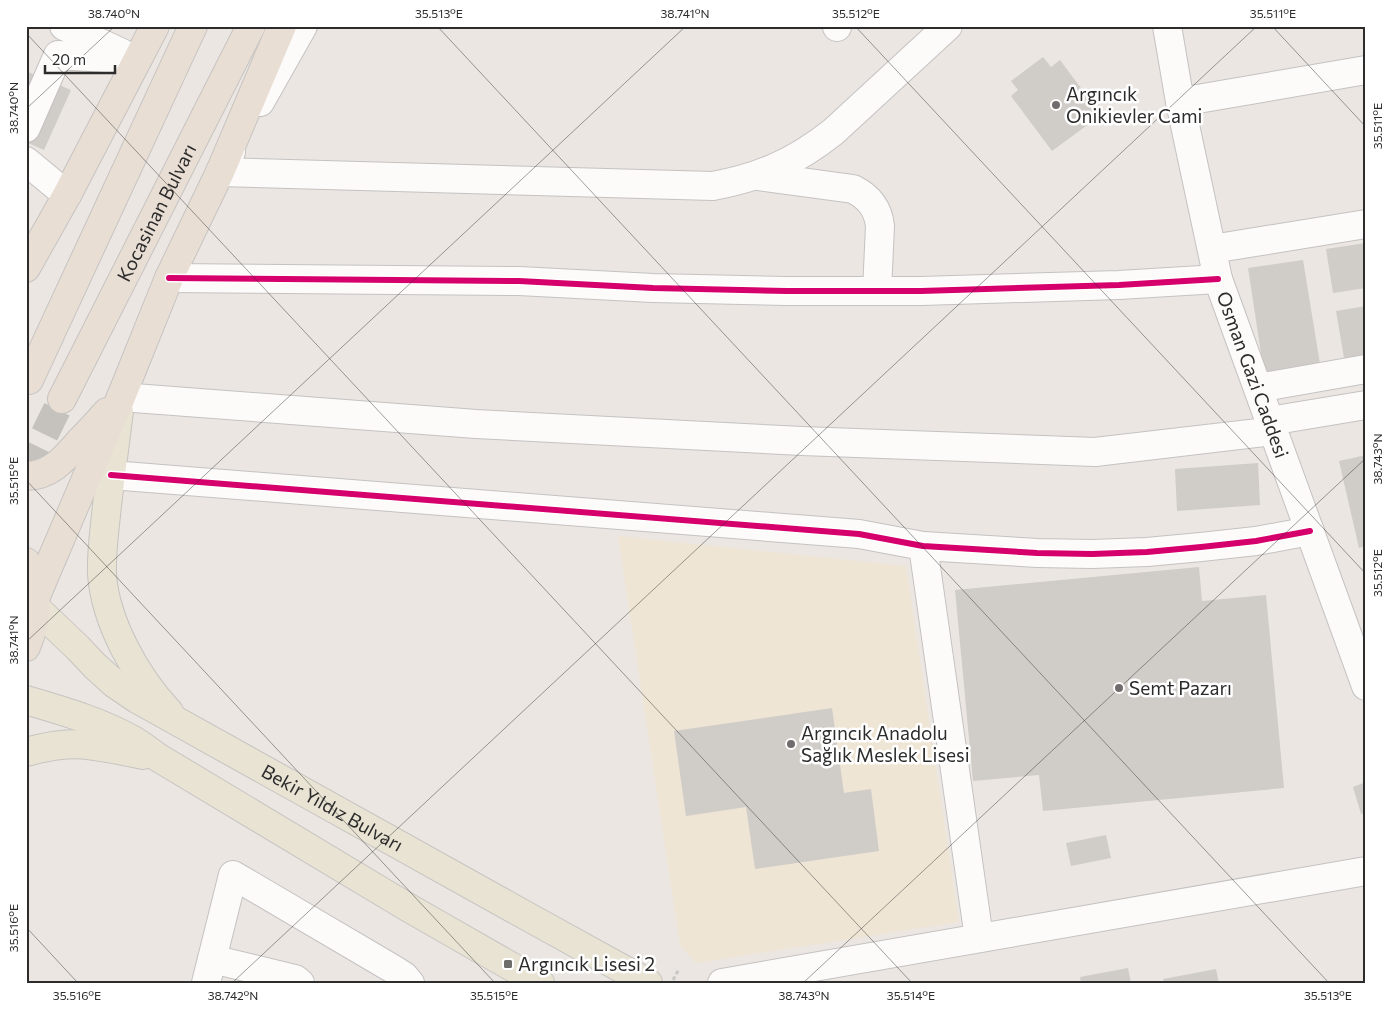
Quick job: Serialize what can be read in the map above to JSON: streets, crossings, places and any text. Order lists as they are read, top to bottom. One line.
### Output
{"streets":{"highway":["Kocasinan Bulvarı"],"main road":["Bekir Yıldız Bulvarı"],"street":["Osman Gazi Caddesi"]},"places":{"other":["Argıncık Onikievler Cami","Semt Pazarı","Argıncık Anadolu Sağlık Meslek Lisesi"],"transit":["Argıncık Lisesi 2"]},"scale_bar":"20 m","coordinates":["38.740°N","35.513°E","38.741°N","35.512°E","35.511°E","38.743°N","35.515°E","35.516°E","38.742°N","35.514°E"]}
